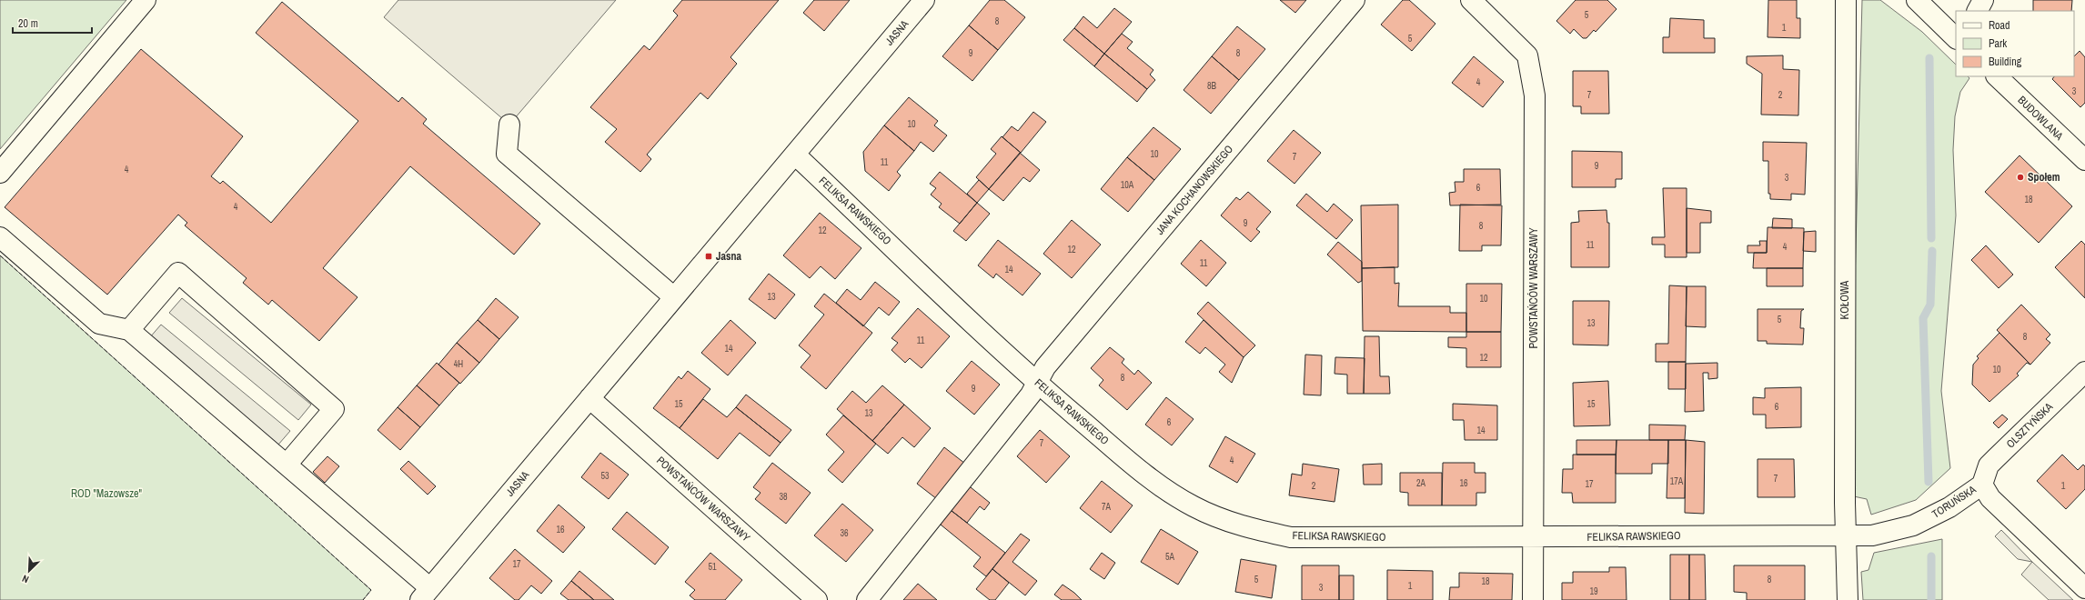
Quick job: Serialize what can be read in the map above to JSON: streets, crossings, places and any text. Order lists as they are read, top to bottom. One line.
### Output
{"streets":{"street":["JASNA","BUDOWLANA","JANA KOCHANOWSKIEGO","FELIKSA RAWSKIEGO","POWSTAŃCÓW WARSZAWY","KOŁOWA","OLSZTYŃSKA","TORUŃSKA"]},"crossings":[["JASNA","FELIKSA RAWSKIEGO"],["JASNA","POWSTAŃCÓW WARSZAWY"],["JANA KOCHANOWSKIEGO","FELIKSA RAWSKIEGO"],["FELIKSA RAWSKIEGO","POWSTAŃCÓW WARSZAWY"],["FELIKSA RAWSKIEGO","KOŁOWA"],["FELIKSA RAWSKIEGO","TORUŃSKA"],["KOŁOWA","TORUŃSKA"],["OLSZTYŃSKA","TORUŃSKA"]],"parks":["ROD \"Mazowsze\""],"places":{"other":["Społem"],"transit":["Jasna"]},"house_numbers":["5","8","1","5","9","8","4","8B","3","7","2","10","10","7","11","9","4","3","10A","6","18","4","9","8","12","11","4","12","11","14","13","10","5","13","8","11","14","12","4H","10","8","9","15","15","6","13","6","14","7","4","53","7","17A","2A","16","17","2","1","38","7A","16","36","5A","17","51","5","8","18","1","3","19"],"legend":["Road","Park","Building"],"scale_bar":"20 m","north":"bottom left"}
